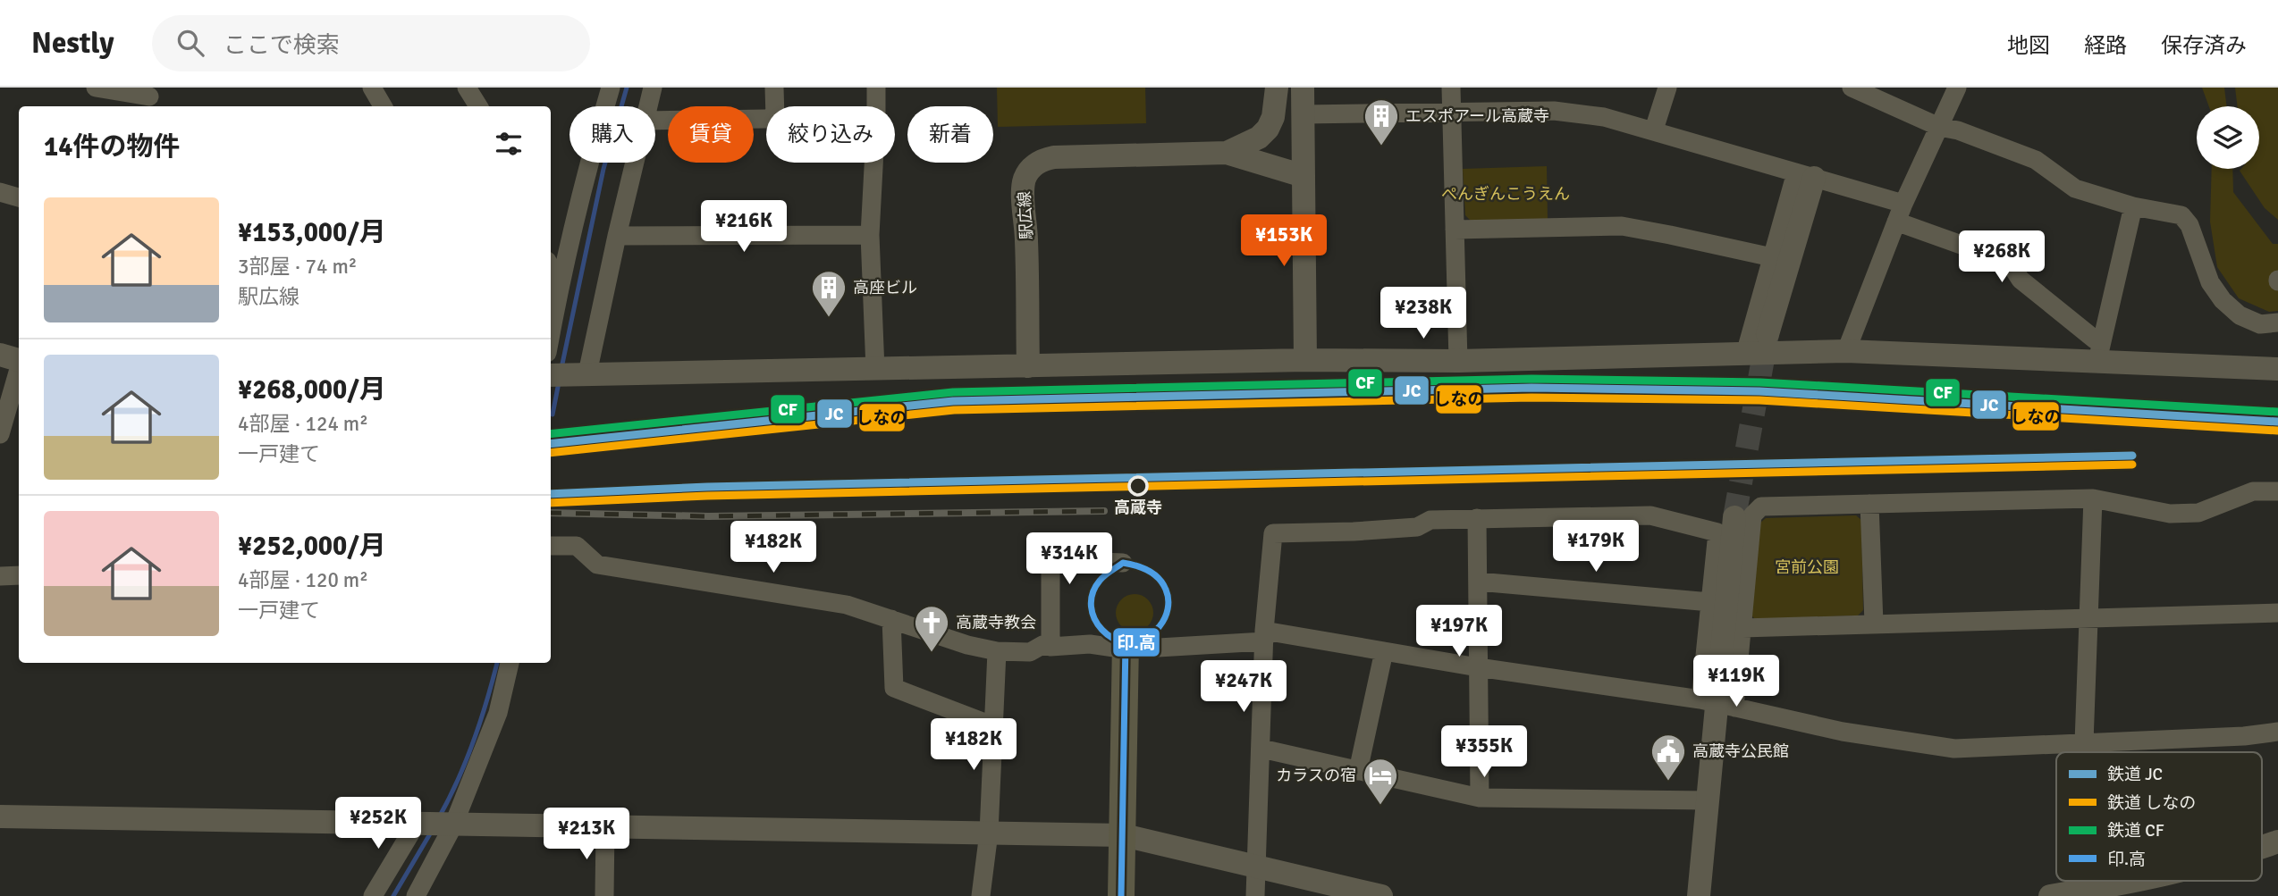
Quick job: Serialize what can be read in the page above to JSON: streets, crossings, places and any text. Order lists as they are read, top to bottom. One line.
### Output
{"streets":{"street":["駅広線"]},"parks":["ぺんぎんこうえん","宮前公園"],"places":{"building":["エスポアール高蔵寺","高座ビル"],"other":["高蔵寺"],"church":["高蔵寺教会"],"public building":["高蔵寺公民館"],"hotel":["カラスの宿"]},"lines":["rail line CF","rail line JC","rail line しなの","transit line 印.高"],"legend":["鉄道 JC","鉄道 しなの","鉄道 CF","印.高"],"page":{"header":"Nestly","search":"ここで検索","nav":["地図","経路","保存済み"],"chip":["購入","賃貸","絞り込み","新着"],"heading":"14件の物件","list":[{"name":"¥153,000/月","note":"3部屋 · 74 m² · 駅広線"},{"name":"¥268,000/月","note":"4部屋 · 124 m² · 一戸建て"},{"name":"¥252,000/月","note":"4部屋 · 120 m² · 一戸建て"}],"price":["¥216K","¥153K","¥268K","¥238K","¥179K","¥182K","¥314K","¥197K","¥119K","¥247K","¥182K","¥355K","¥252K","¥213K"]}}
